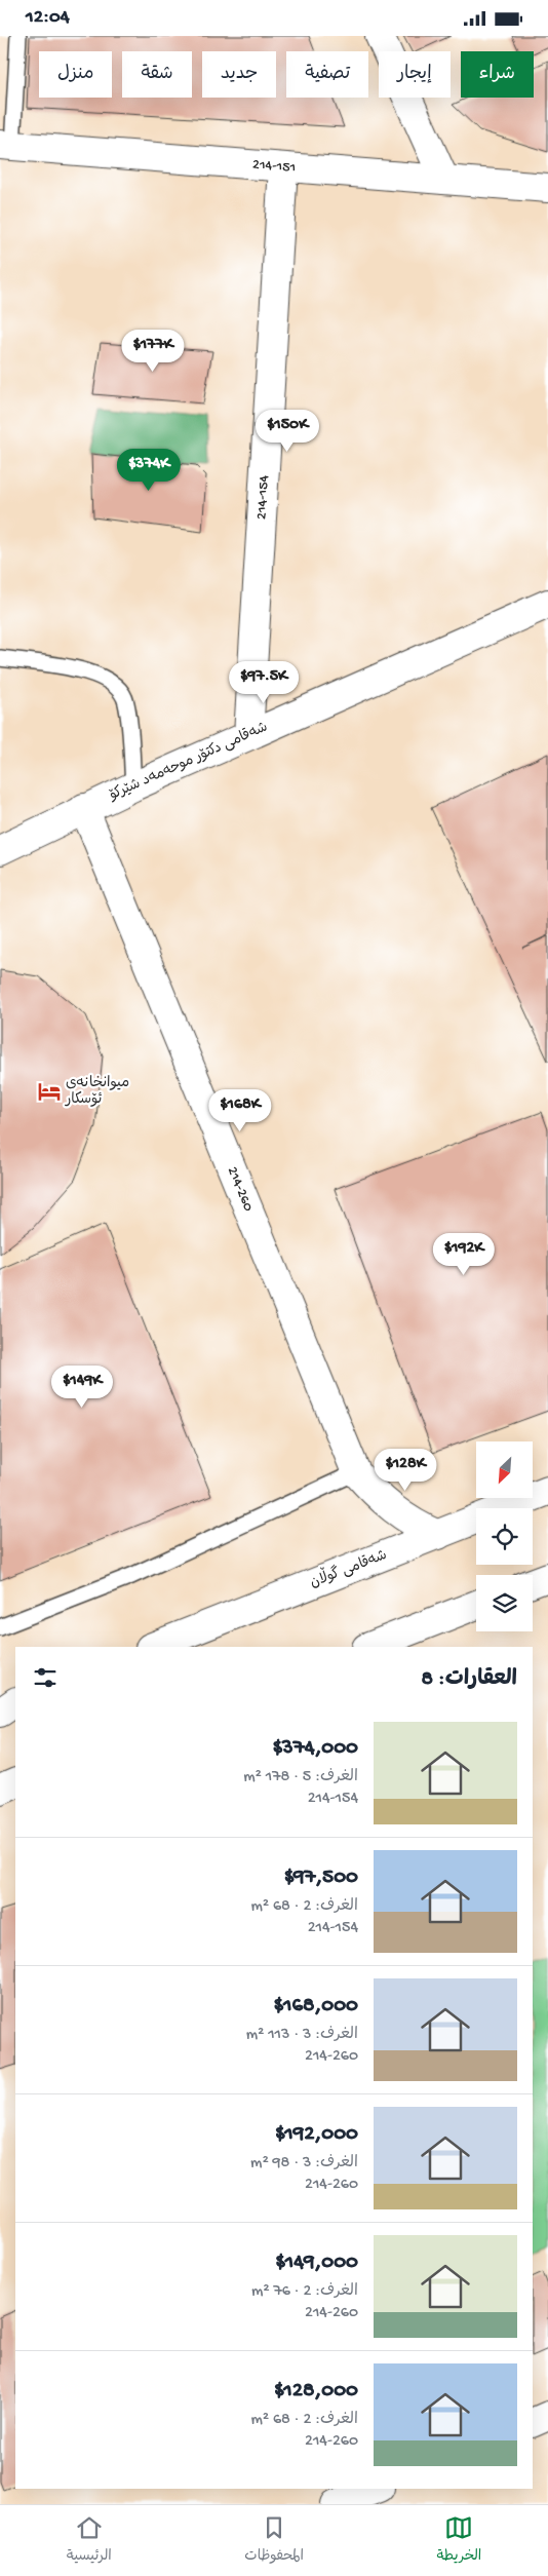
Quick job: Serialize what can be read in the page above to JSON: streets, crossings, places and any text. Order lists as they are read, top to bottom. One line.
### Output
{"streets":{"street":["214-151","214-154","شەقامی دکتۆر موحەمەد شێرکۆ","214-260","شەقامی گوڵان"]},"crossings":[["214-151","214-154"],["214-154","شەقامی دکتۆر موحەمەد شێرکۆ"],["شەقامی دکتۆر موحەمەد شێرکۆ","214-260"],["214-260","شەقامی گوڵان"]],"places":{"hotel":["میوانخانەی ئۆسکار"]},"north":"bottom left","page":{"status":"12:04","chip":["شراء","إيجار","تصفية","جديد","شقة","منزل"],"price":["$177K","$150K","$374K","$97.5K","$168K","$192K","$149K","$128K"],"heading":"العقارات: 8","list":[{"name":"$374,000","note":"الغرف: 5 · 178 m² · 214-154"},{"name":"$97,500","note":"الغرف: 2 · 68 m² · 214-154"},{"name":"$168,000","note":"الغرف: 3 · 113 m² · 214-260"},{"name":"$192,000","note":"الغرف: 3 · 98 m² · 214-260"},{"name":"$149,000","note":"الغرف: 2 · 76 m² · 214-260"},{"name":"$128,000","note":"الغرف: 2 · 68 m² · 214-260"}],"tabs":["الخريطة","المحفوظات","الرئيسية"]}}
